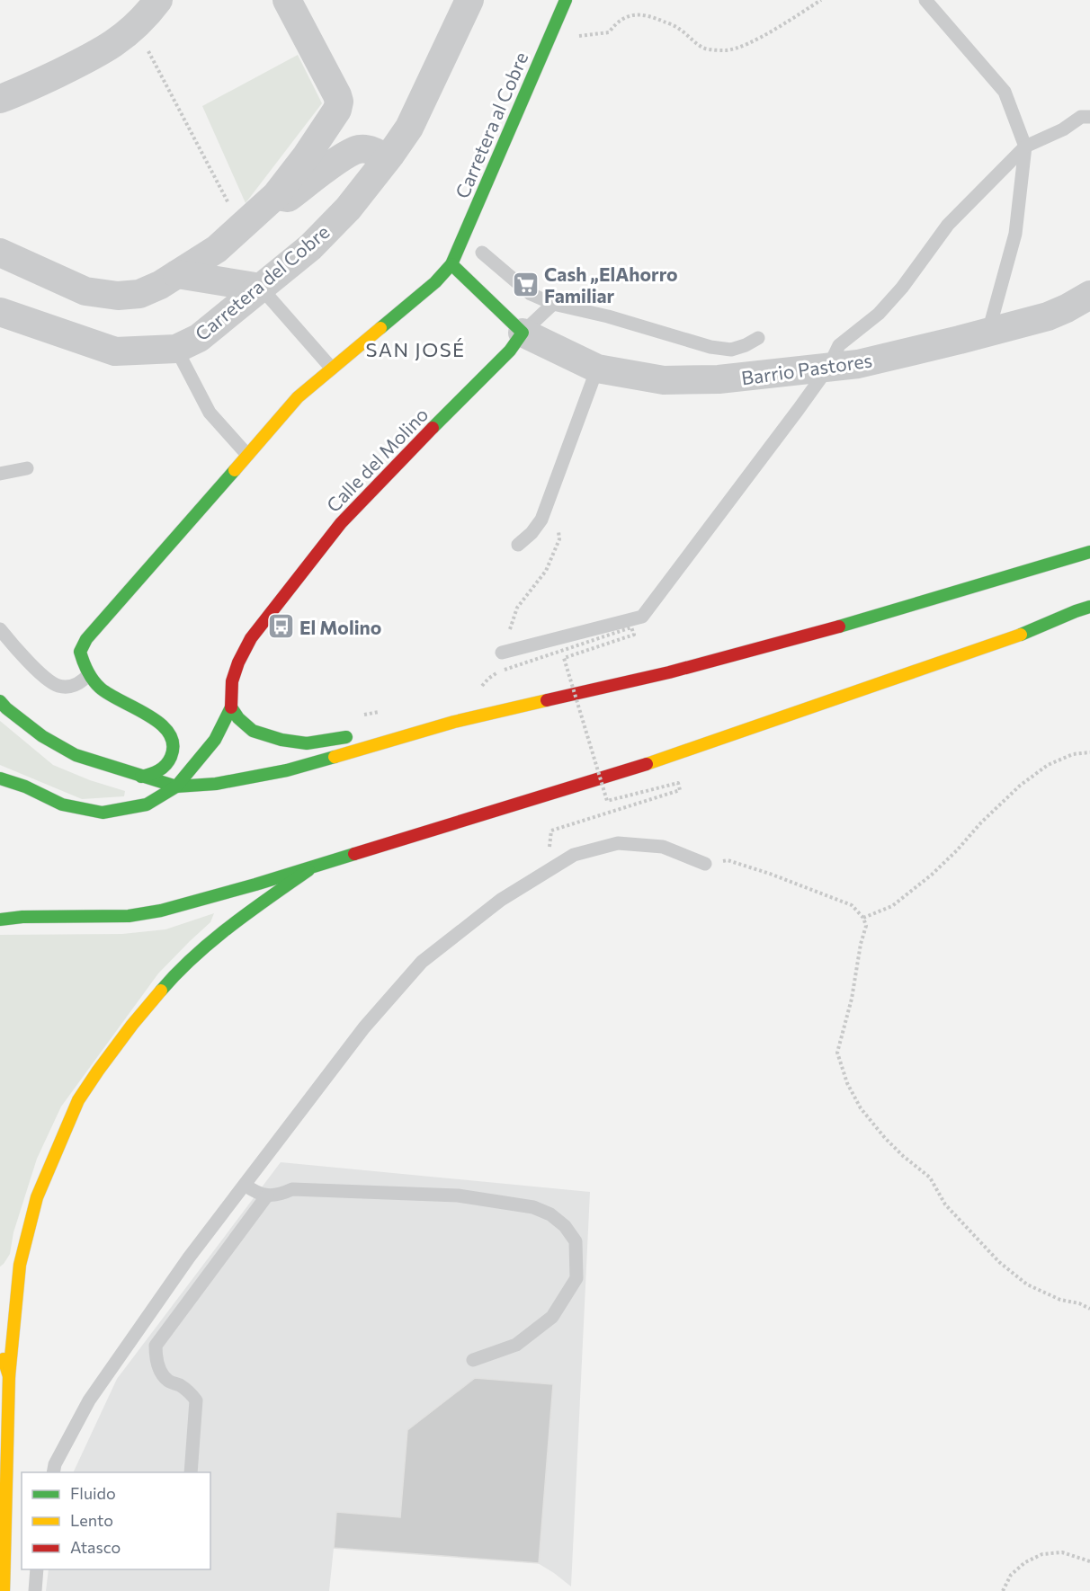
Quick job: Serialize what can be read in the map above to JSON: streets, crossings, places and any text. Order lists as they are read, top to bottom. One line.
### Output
{"streets":{"main road":["Carretera al Cobre","Calle del Molino"],"street":["Carretera del Cobre","Barrio Pastores"]},"crossings":[["Barrio Pastores","Calle del Molino"]],"districts":["SAN JOSÉ"],"places":{"supermarket":["Cash „ElAhorro Familiar"],"bus stop":["El Molino"]},"legend":["Fluido","Lento","Atasco"]}
